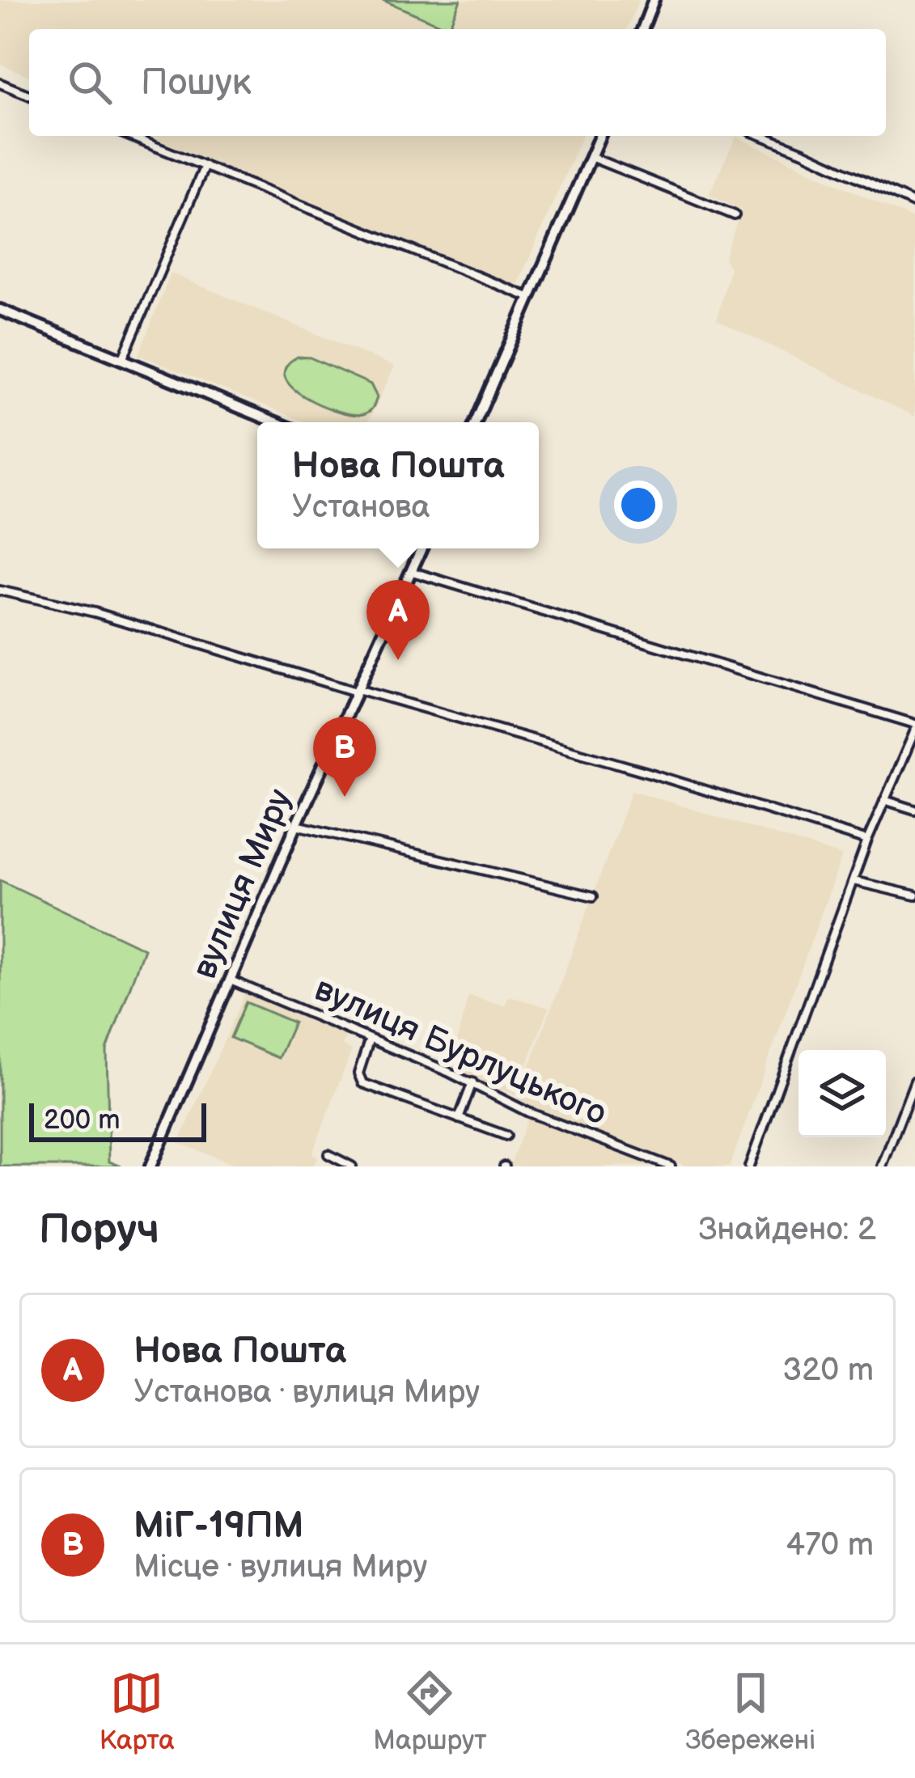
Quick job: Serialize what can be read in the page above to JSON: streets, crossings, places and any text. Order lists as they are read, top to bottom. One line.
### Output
{"streets":{"main road":["вулиця Миру"],"street":["вулиця Бурлуцького"]},"crossings":[["вулиця Миру","вулиця Бурлуцького"]],"scale_bar":"200 m","page":{"search":"Пошук","popup":["Нова Пошта","Установа"],"pins":["A","B"],"scale":"200 m","heading":["Поруч","Знайдено: 2"],"list":[{"mark":"A","name":"Нова Пошта","note":"Установа · вулиця Миру","value":"320 m"},{"mark":"B","name":"МіГ-19ПМ","note":"Місце · вулиця Миру","value":"470 m"}],"nav":["Карта","Маршрут","Збережені"]}}
